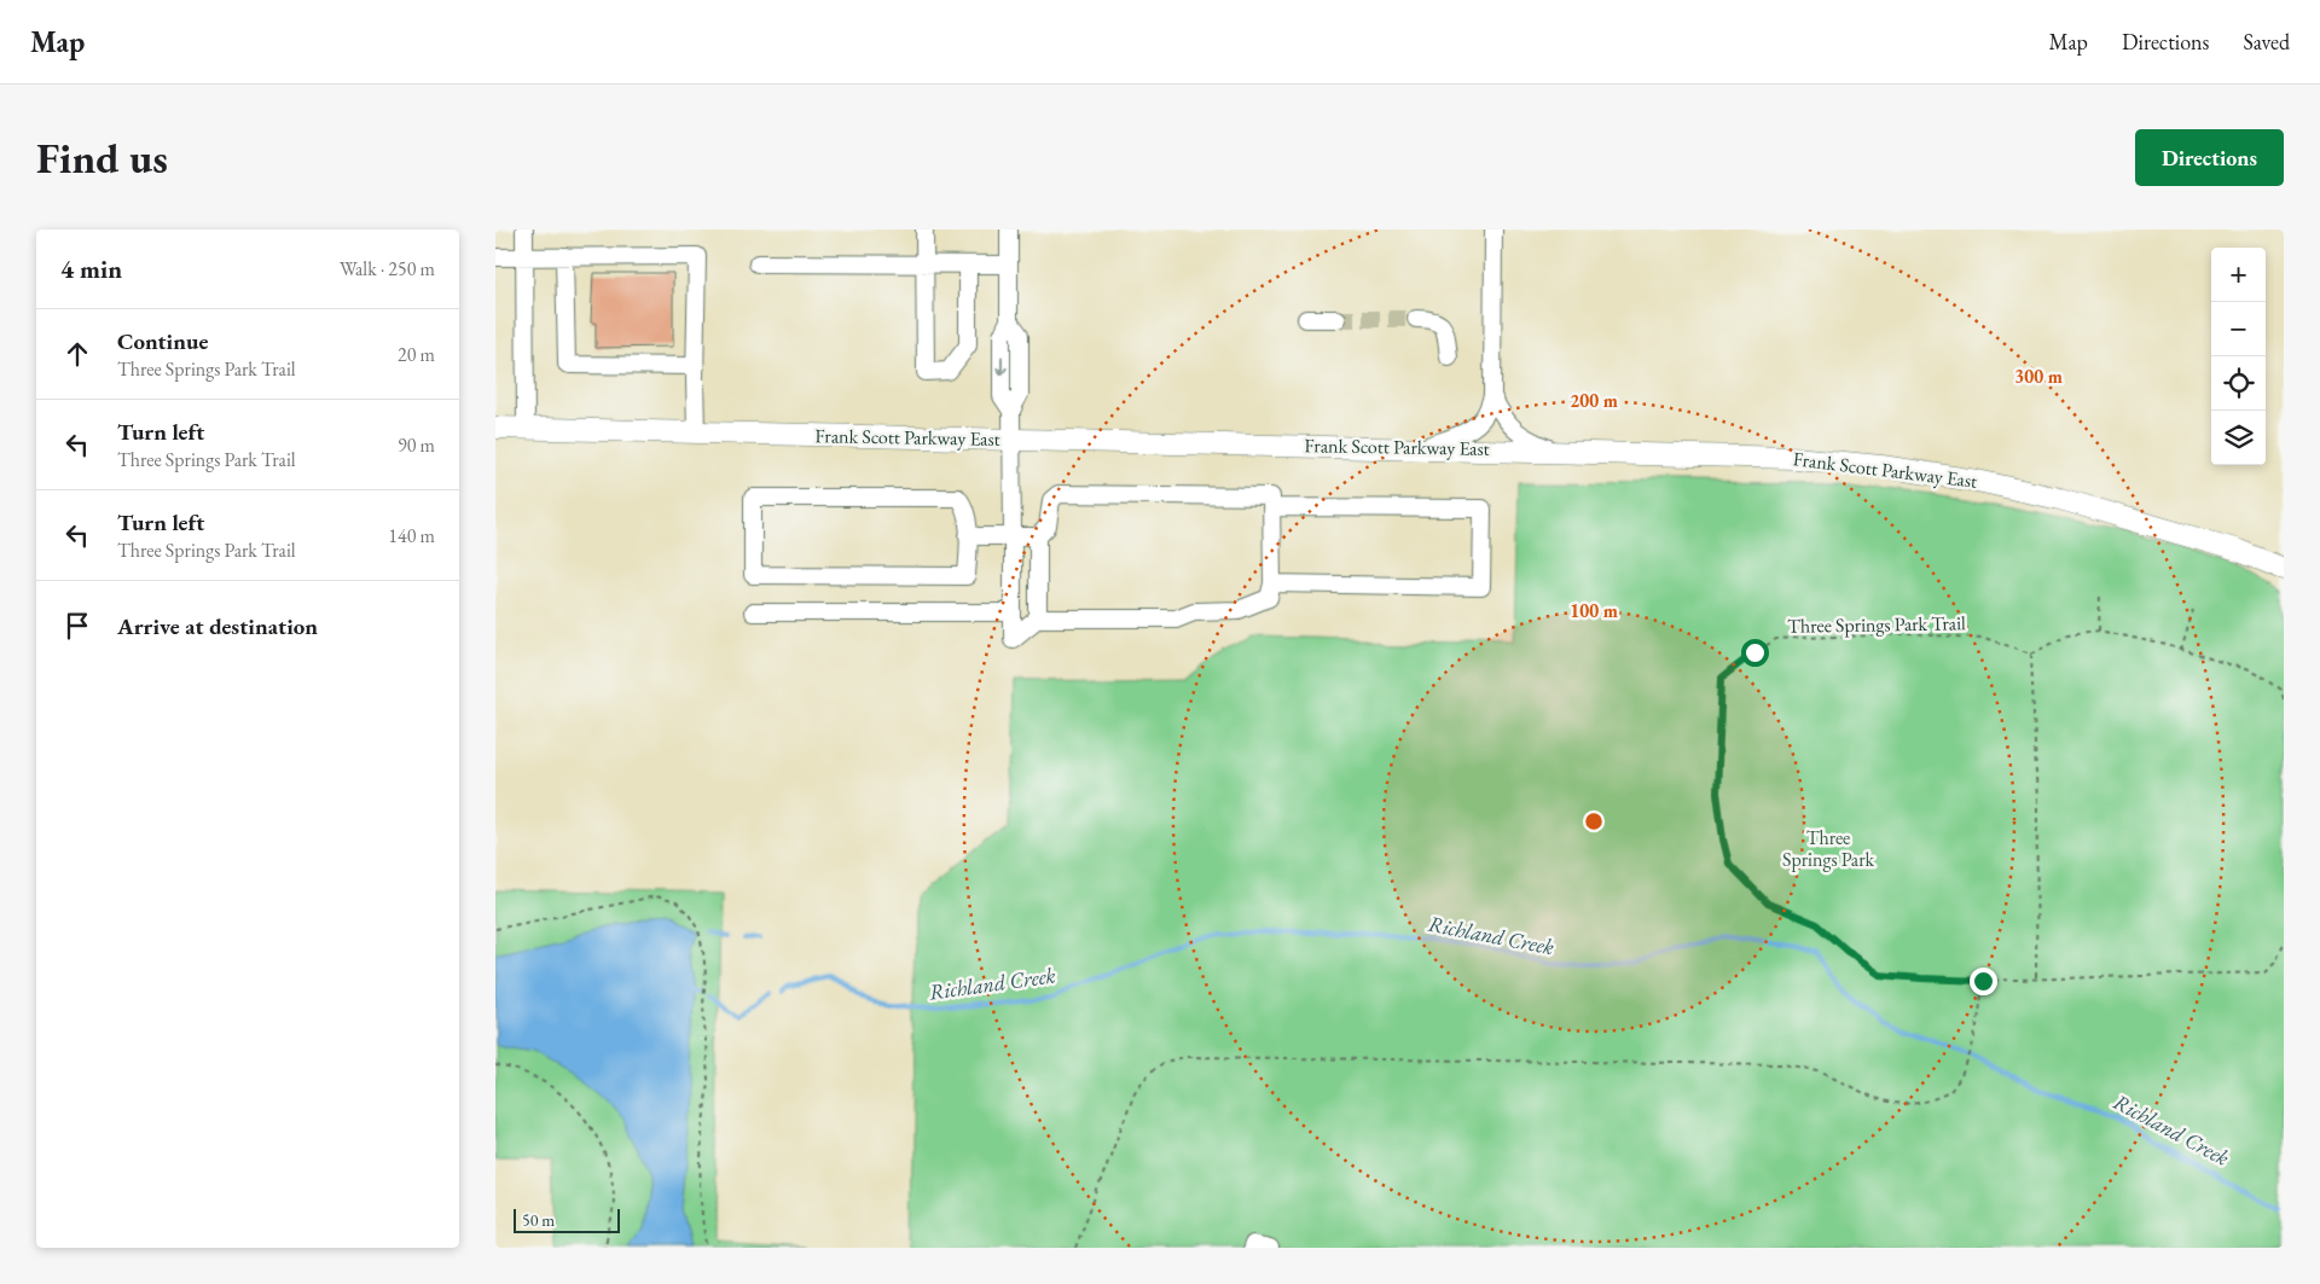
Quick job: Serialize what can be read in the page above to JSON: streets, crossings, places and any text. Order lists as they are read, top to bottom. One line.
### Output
{"streets":{"main road":["Frank Scott Parkway East"],"path":["Three Springs Park Trail"]},"water":["Richland Creek"],"parks":["Three Springs Park"],"scale_bar":"50 m","page":{"header":"Map","nav":["Map","Directions","Saved"],"buttons":"Directions","title":"Find us","heading":["4 min","Walk · 250 m"],"map_buttons":["+","−"],"list":[["Continue","Three Springs Park Trail","20 m"],["Turn left","Three Springs Park Trail","90 m"],["Turn left","Three Springs Park Trail","140 m"],"Arrive at destination"],"scale":"50 m"},"rings":["300 m","200 m","100 m"]}
